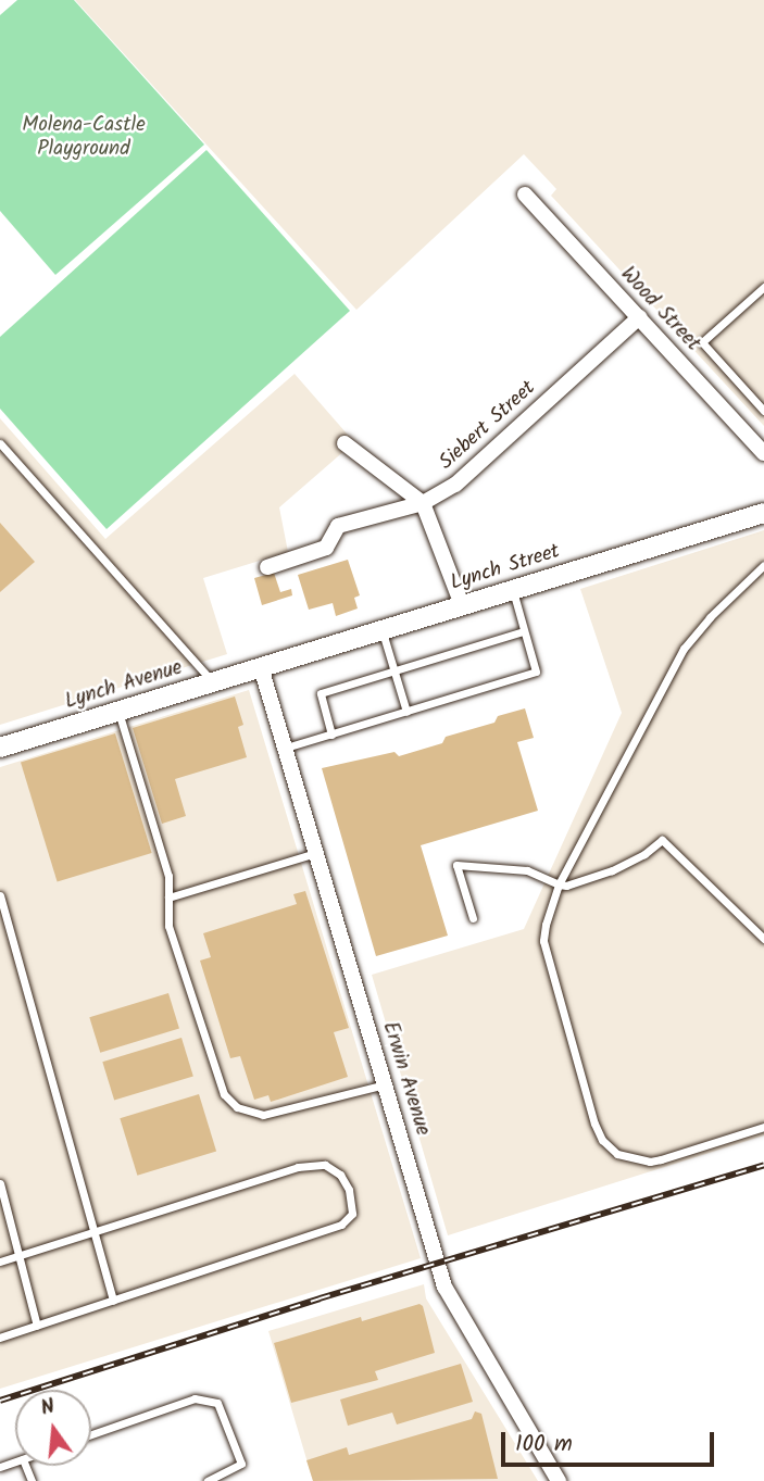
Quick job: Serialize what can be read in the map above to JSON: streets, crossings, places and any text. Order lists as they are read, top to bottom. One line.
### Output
{"streets":{"street":["Wood Street","Siebert Street","Lynch Street","Lynch Avenue","Erwin Avenue"]},"crossings":[["Wood Street","Siebert Street"],["Lynch Street","Lynch Avenue"],["Lynch Street","Erwin Avenue"],["Lynch Avenue","Erwin Avenue"]],"parks":["Molena-Castle Playground"],"scale_bar":"100 m","north":"top"}
